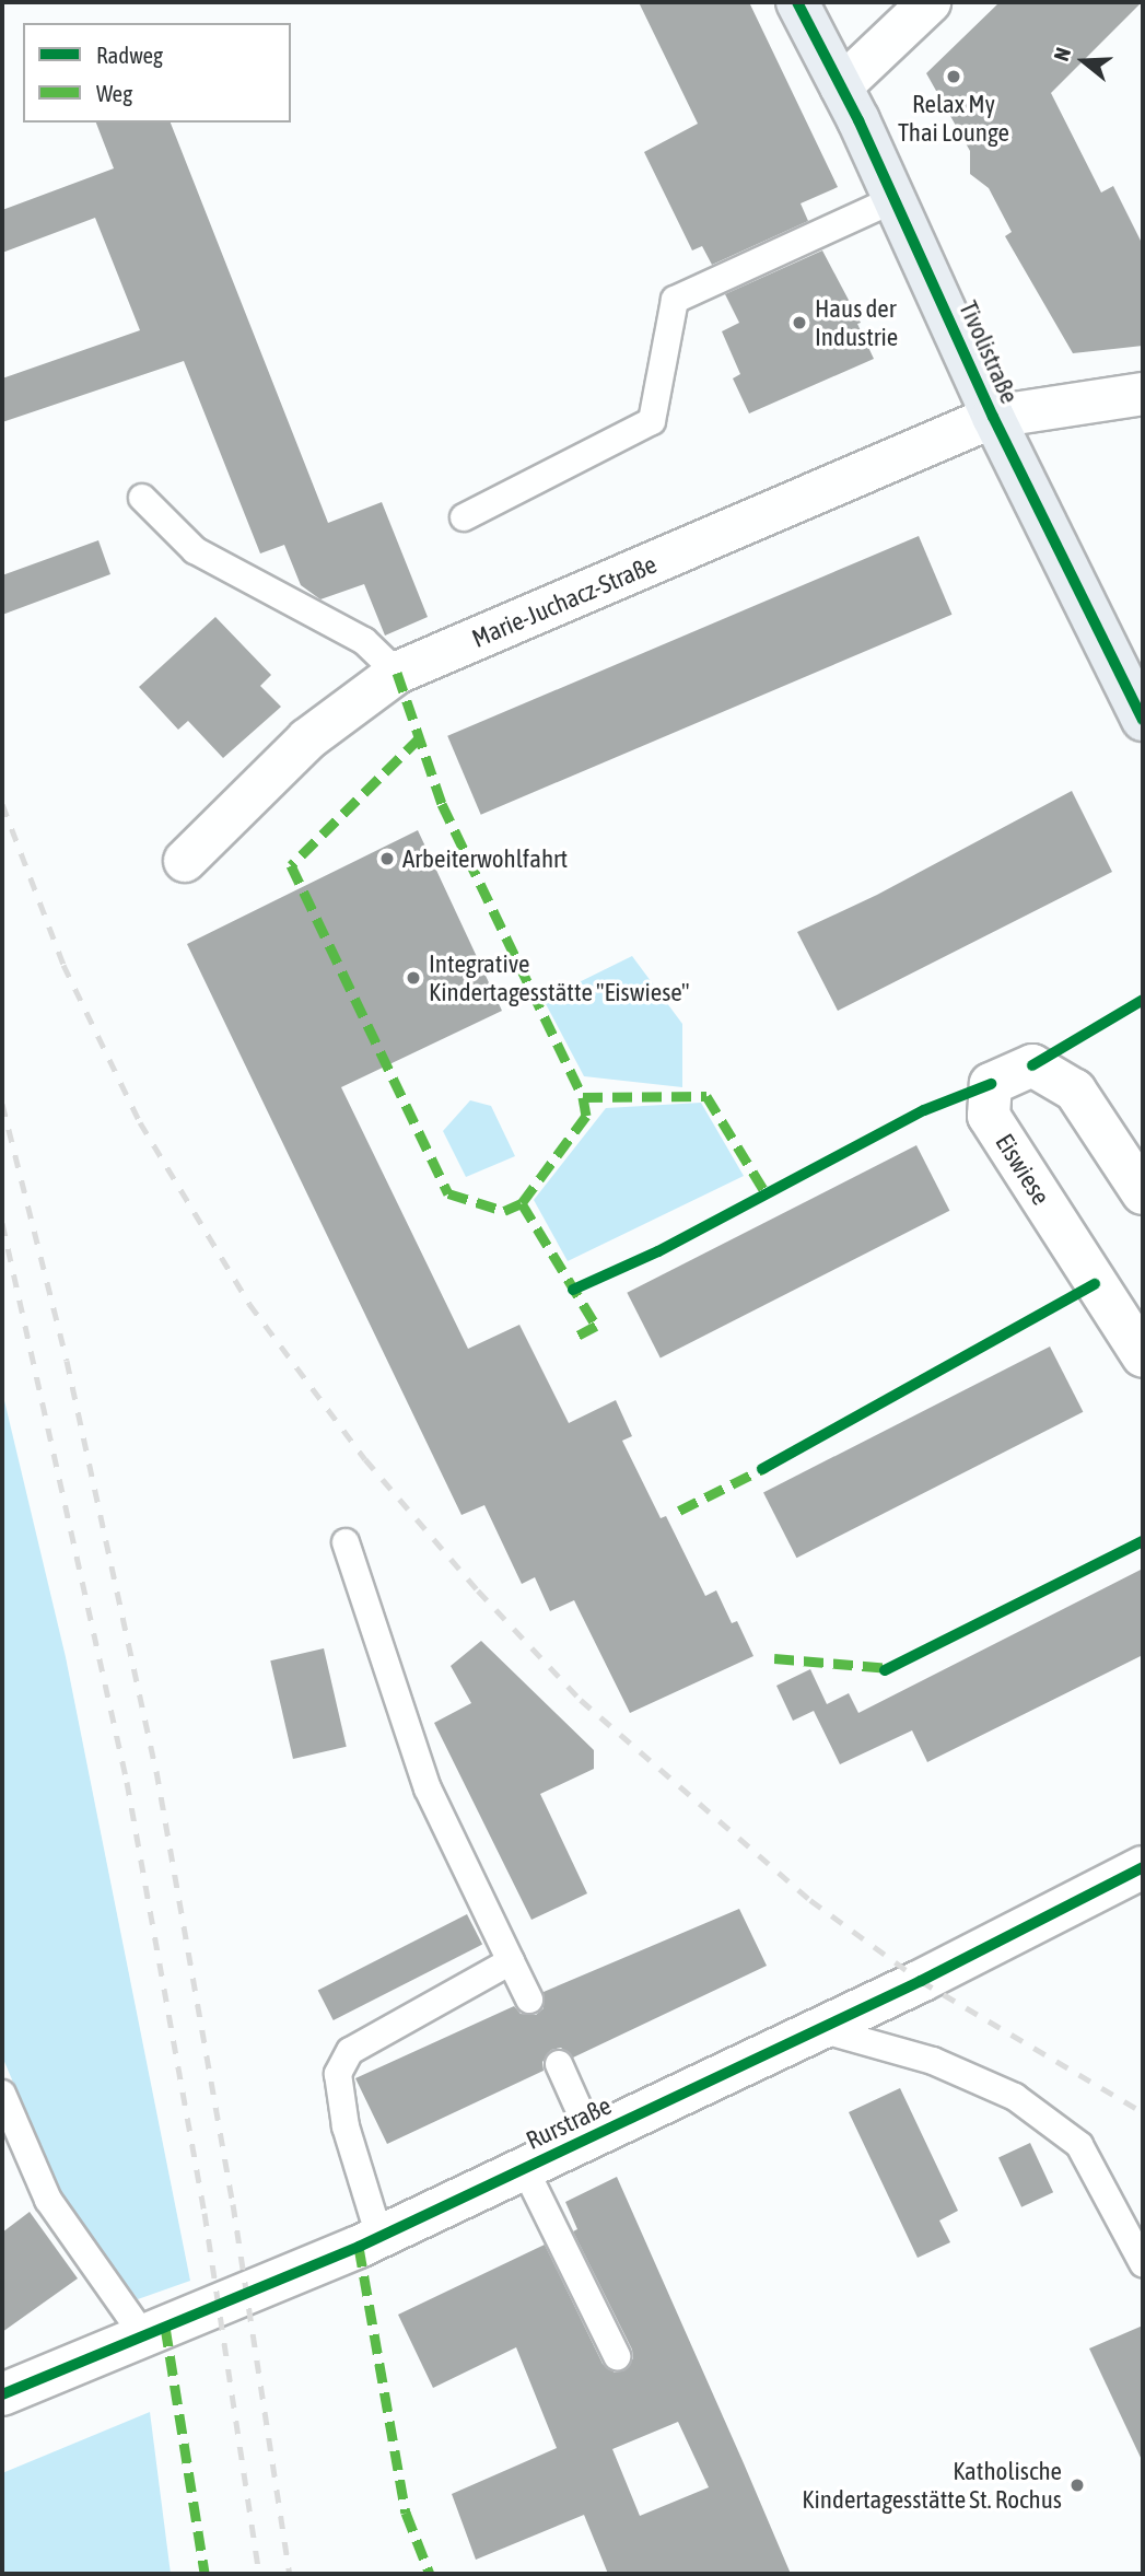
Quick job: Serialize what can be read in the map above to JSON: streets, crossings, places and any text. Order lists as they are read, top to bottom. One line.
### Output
{"streets":{"main road":["Tivolistraße"],"street":["Marie-Juchacz-Straße","Eiswiese","Rurstraße"]},"crossings":[["Tivolistraße","Marie-Juchacz-Straße"]],"places":["Relax My Thai Lounge","Haus der Industrie","Arbeiterwohlfahrt","Integrative Kindertagesstätte \"Eiswiese\"","Katholische Kindertagesstätte St. Rochus"],"legend":["Radweg","Weg"],"north":"left"}
